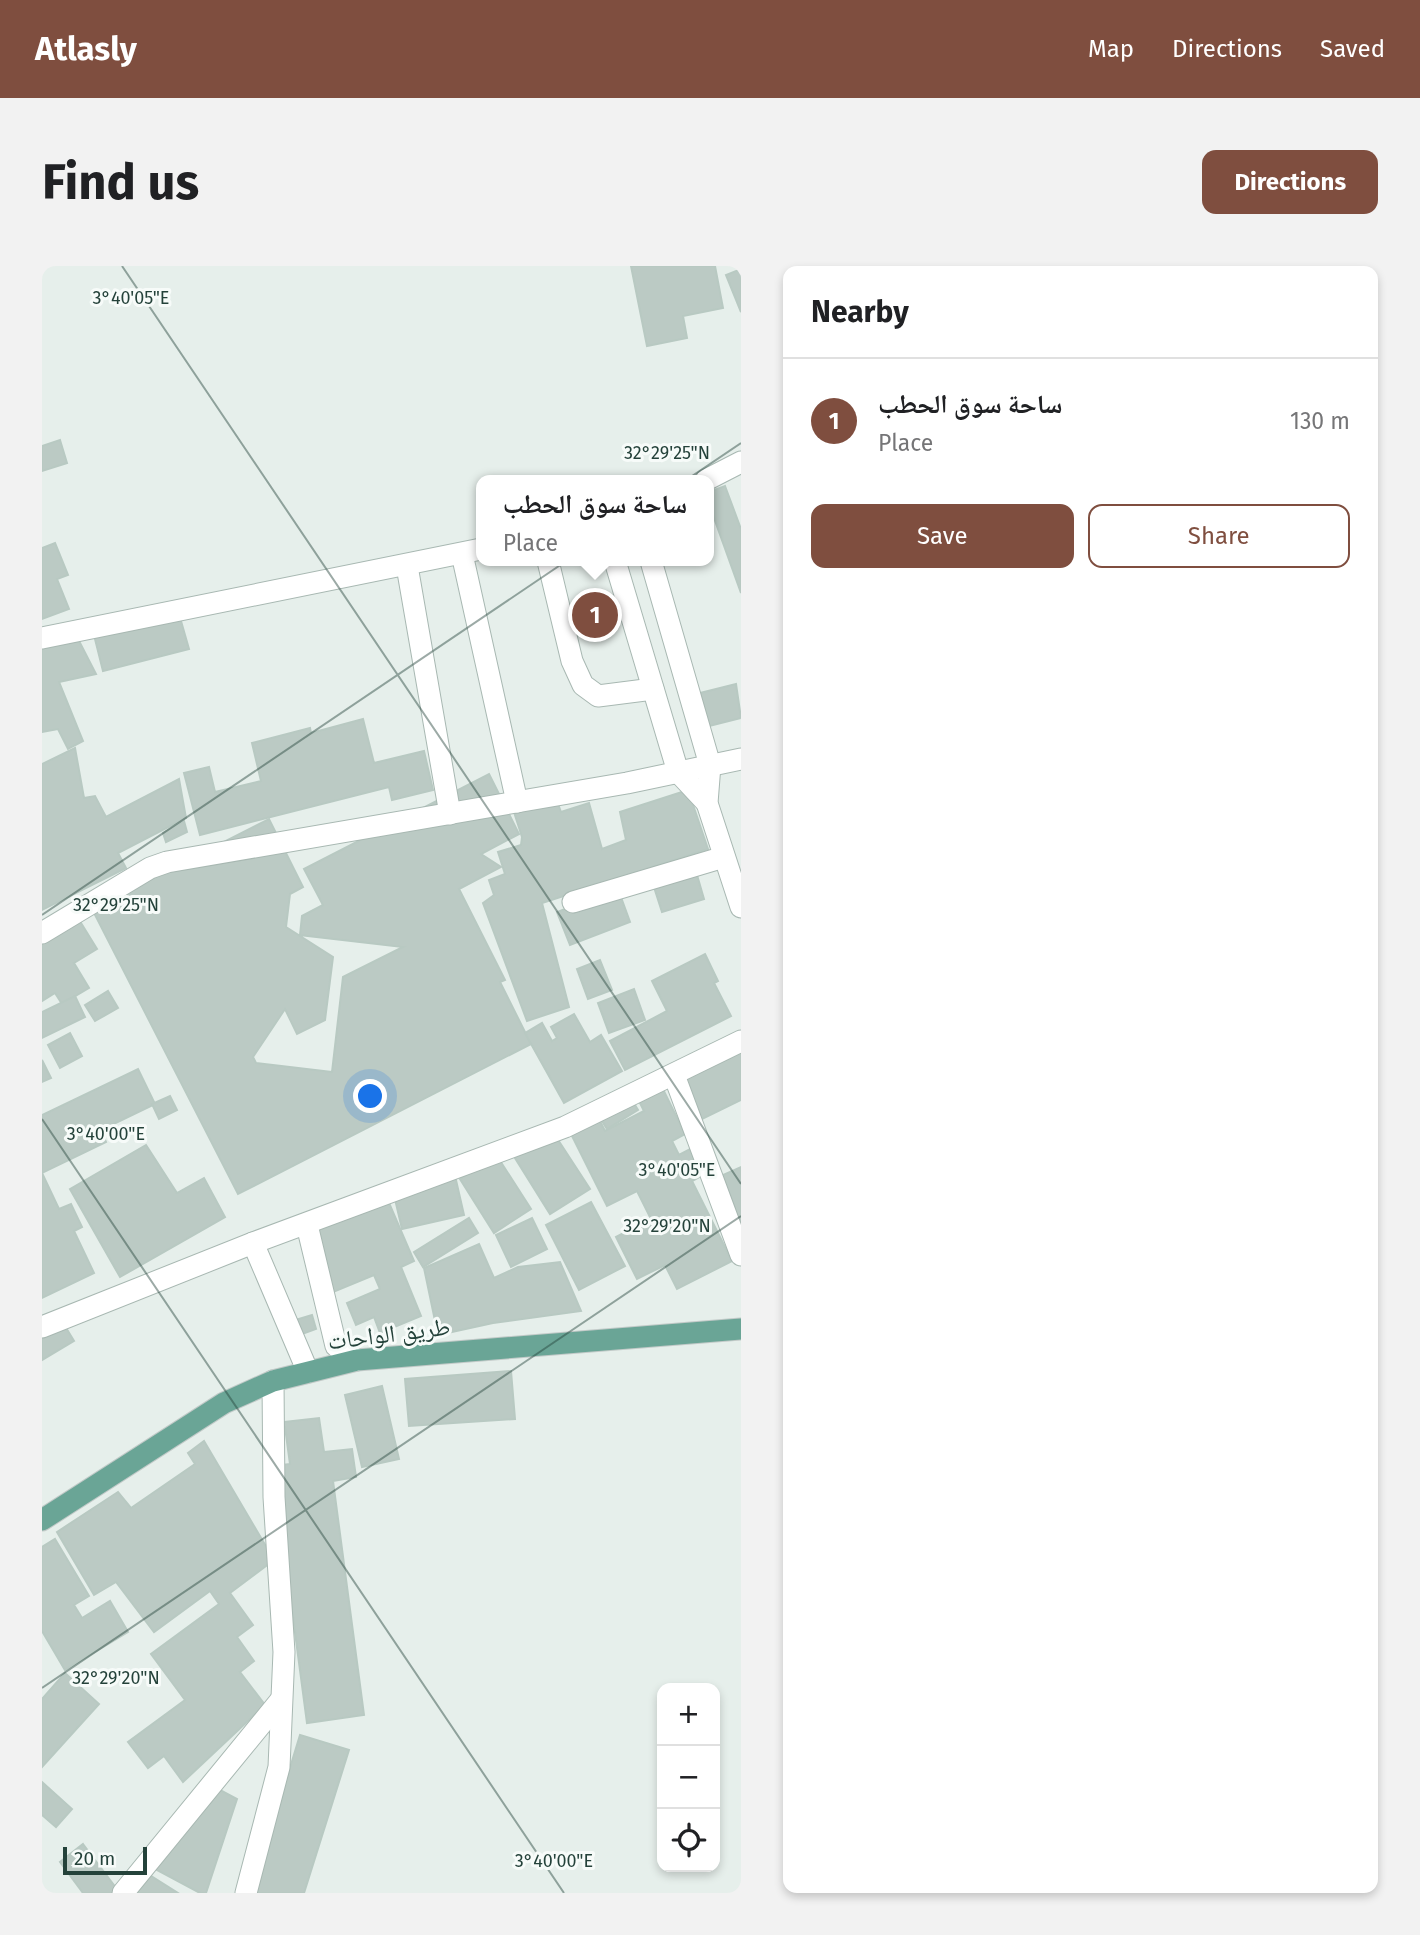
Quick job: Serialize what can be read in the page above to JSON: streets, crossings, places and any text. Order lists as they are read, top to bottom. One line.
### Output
{"streets":{"main road":["طريق الواحات"]},"scale_bar":"20 m","page":{"header":"Atlasly","nav":["Map","Directions","Saved"],"buttons":["Directions",["Save","Share"]],"title":"Find us","heading":"Nearby","list":[{"mark":"1","name":"ساحة سوق الحطب","note":"Place","value":"130 m"}],"popup":["ساحة سوق الحطب","Place"],"pins":"1","map_buttons":["+","−"],"scale":"20 m"},"coordinates":["3°40'05\"E","32°29'25\"N","3°40'00\"E","32°29'20\"N"]}
